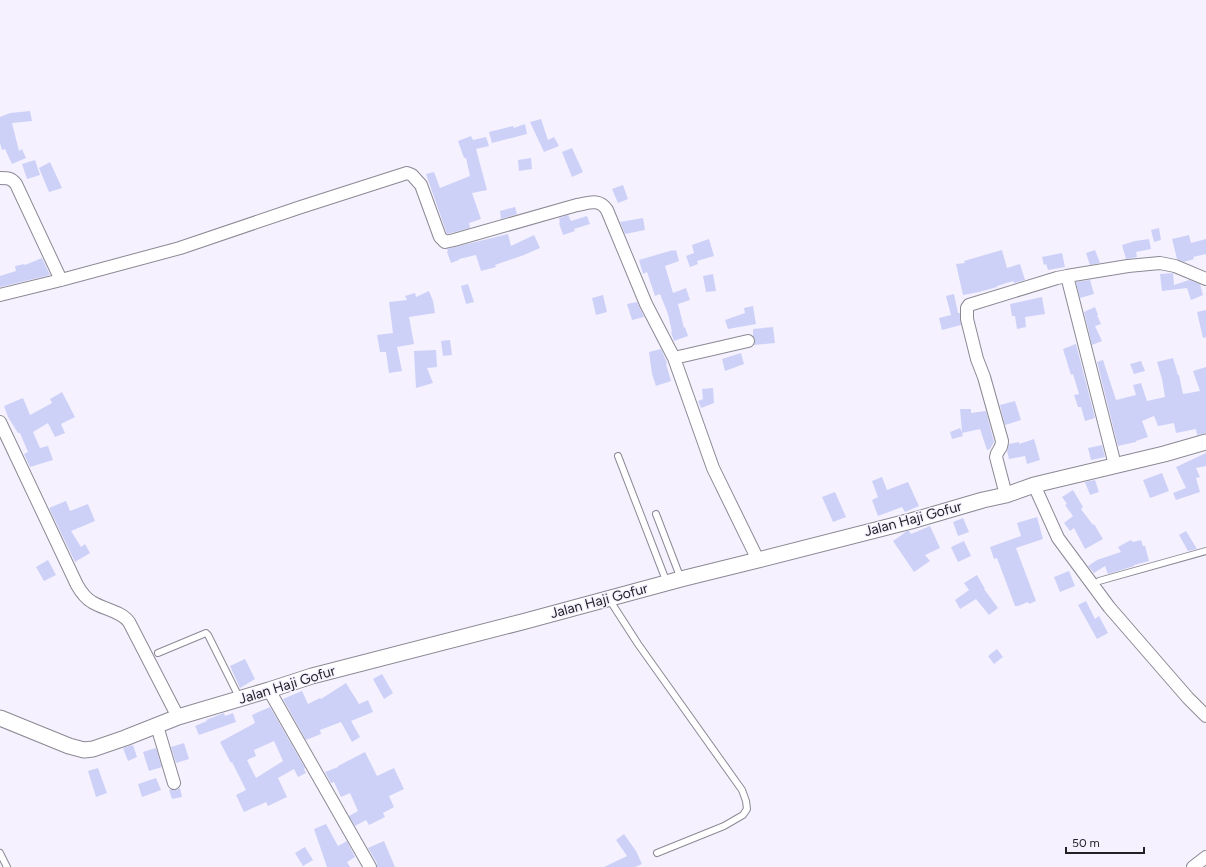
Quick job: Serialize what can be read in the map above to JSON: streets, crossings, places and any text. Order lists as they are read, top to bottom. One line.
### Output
{"streets":{"street":["Jalan Haji Gofur"]},"scale_bar":"50 m"}
